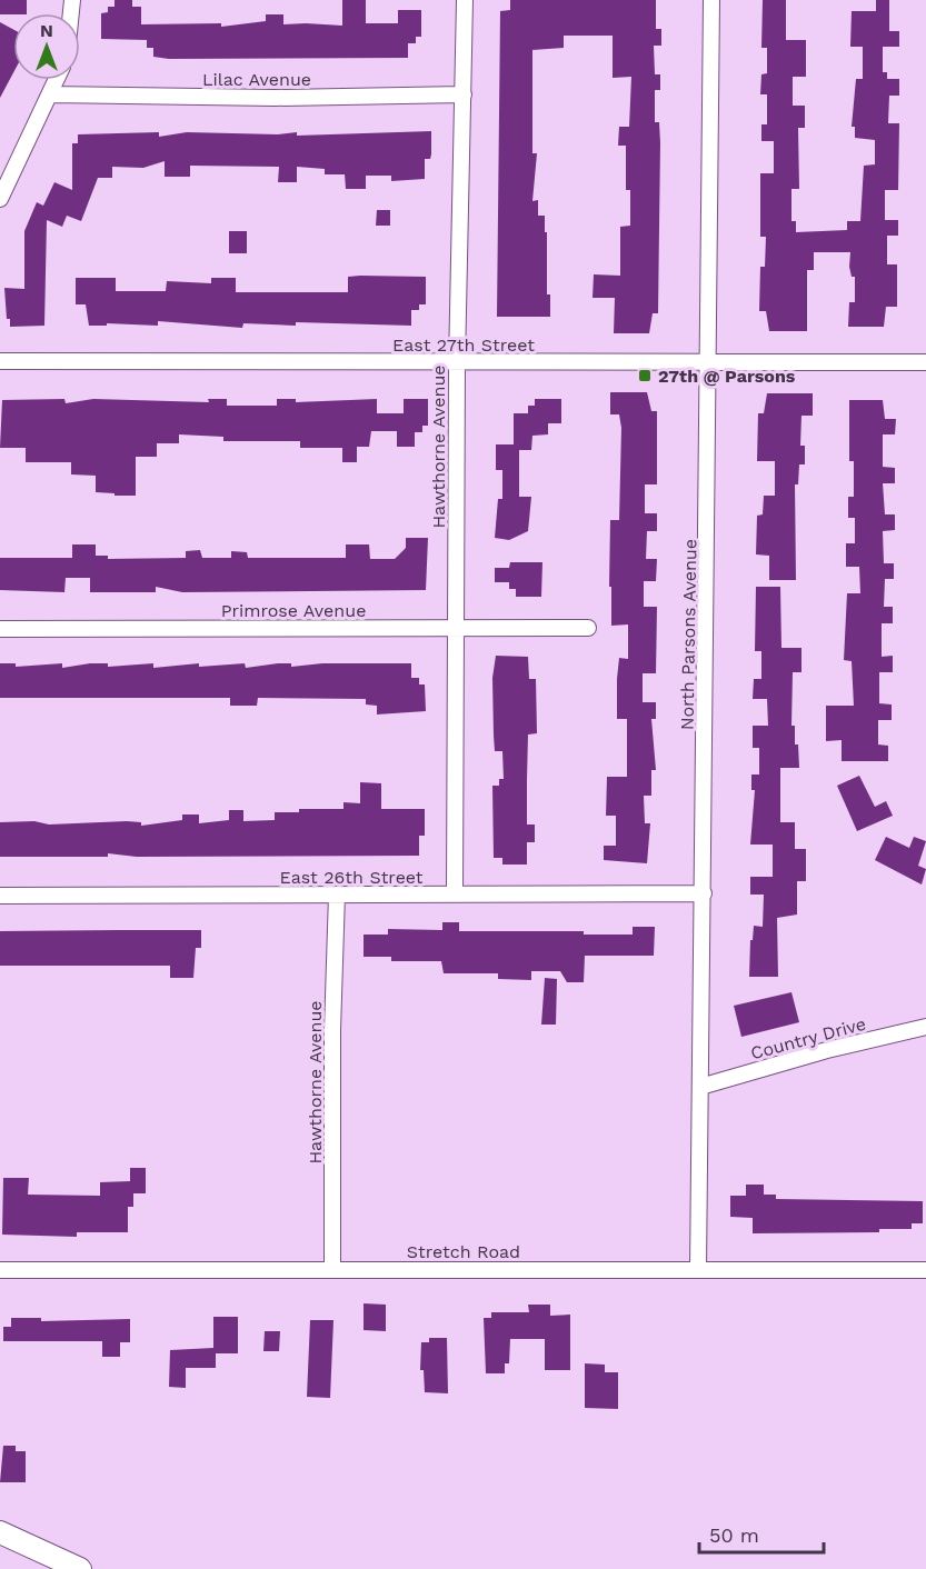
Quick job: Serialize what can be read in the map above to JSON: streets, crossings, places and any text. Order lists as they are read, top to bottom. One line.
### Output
{"streets":{"street":["Lilac Avenue","East 27th Street","Hawthorne Avenue","Primrose Avenue","North Parsons Avenue","East 26th Street","Country Drive","Stretch Road"]},"crossings":[["Lilac Avenue","Hawthorne Avenue"],["East 27th Street","Hawthorne Avenue"],["East 27th Street","North Parsons Avenue"],["Hawthorne Avenue","Primrose Avenue"],["Hawthorne Avenue","East 26th Street"],["Hawthorne Avenue","Stretch Road"],["North Parsons Avenue","East 26th Street"],["North Parsons Avenue","Country Drive"],["North Parsons Avenue","Stretch Road"]],"places":{"transit":["27th @ Parsons"]},"scale_bar":"50 m","north":"top"}
